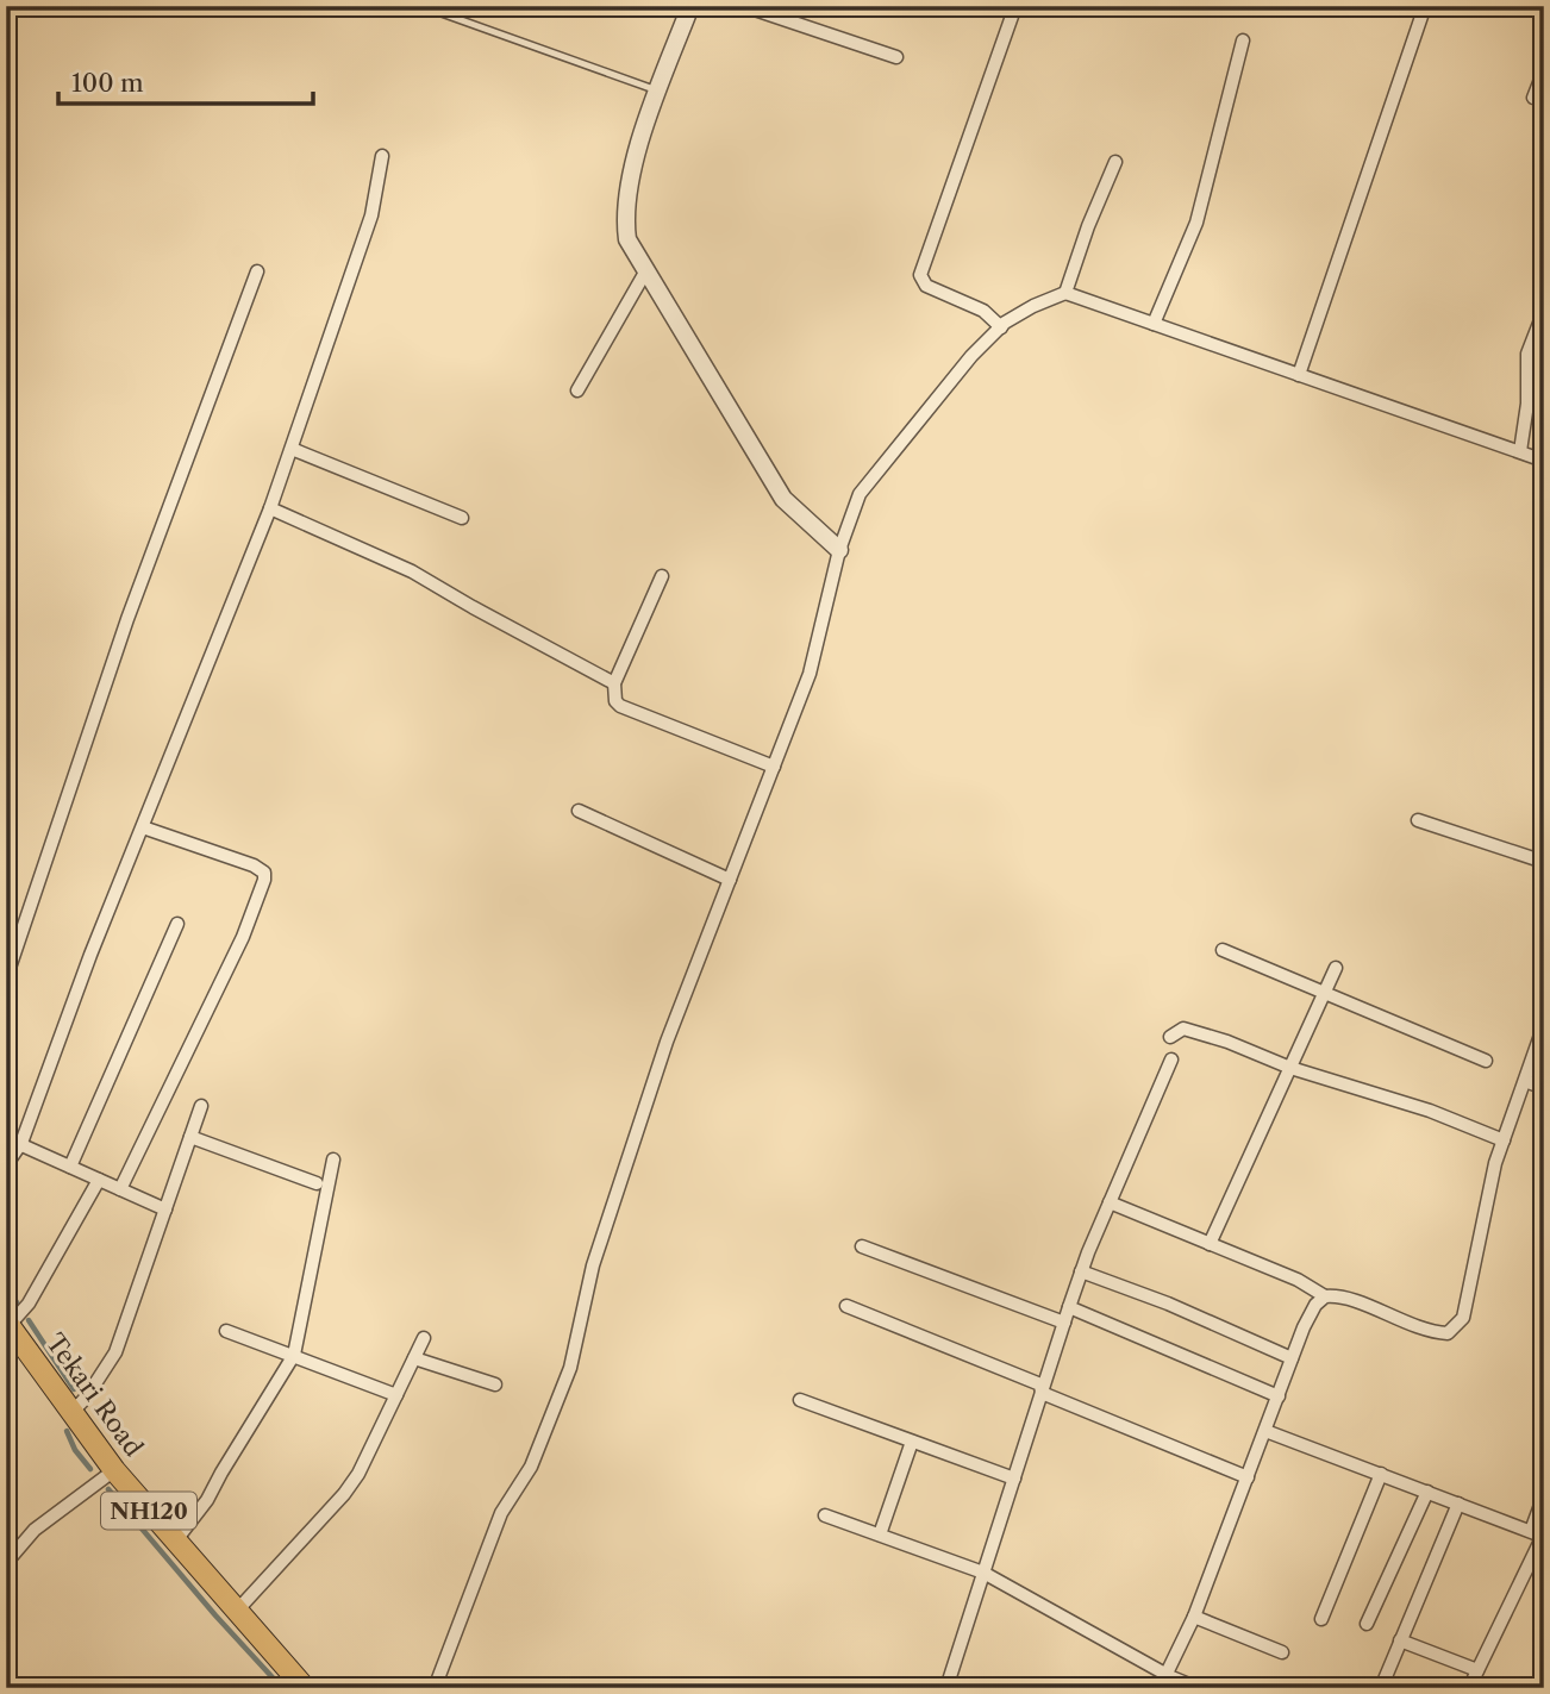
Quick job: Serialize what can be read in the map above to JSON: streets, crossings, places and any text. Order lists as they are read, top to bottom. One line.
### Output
{"streets":{"highway":["Tekari Road","NH120"]},"scale_bar":"100 m"}
